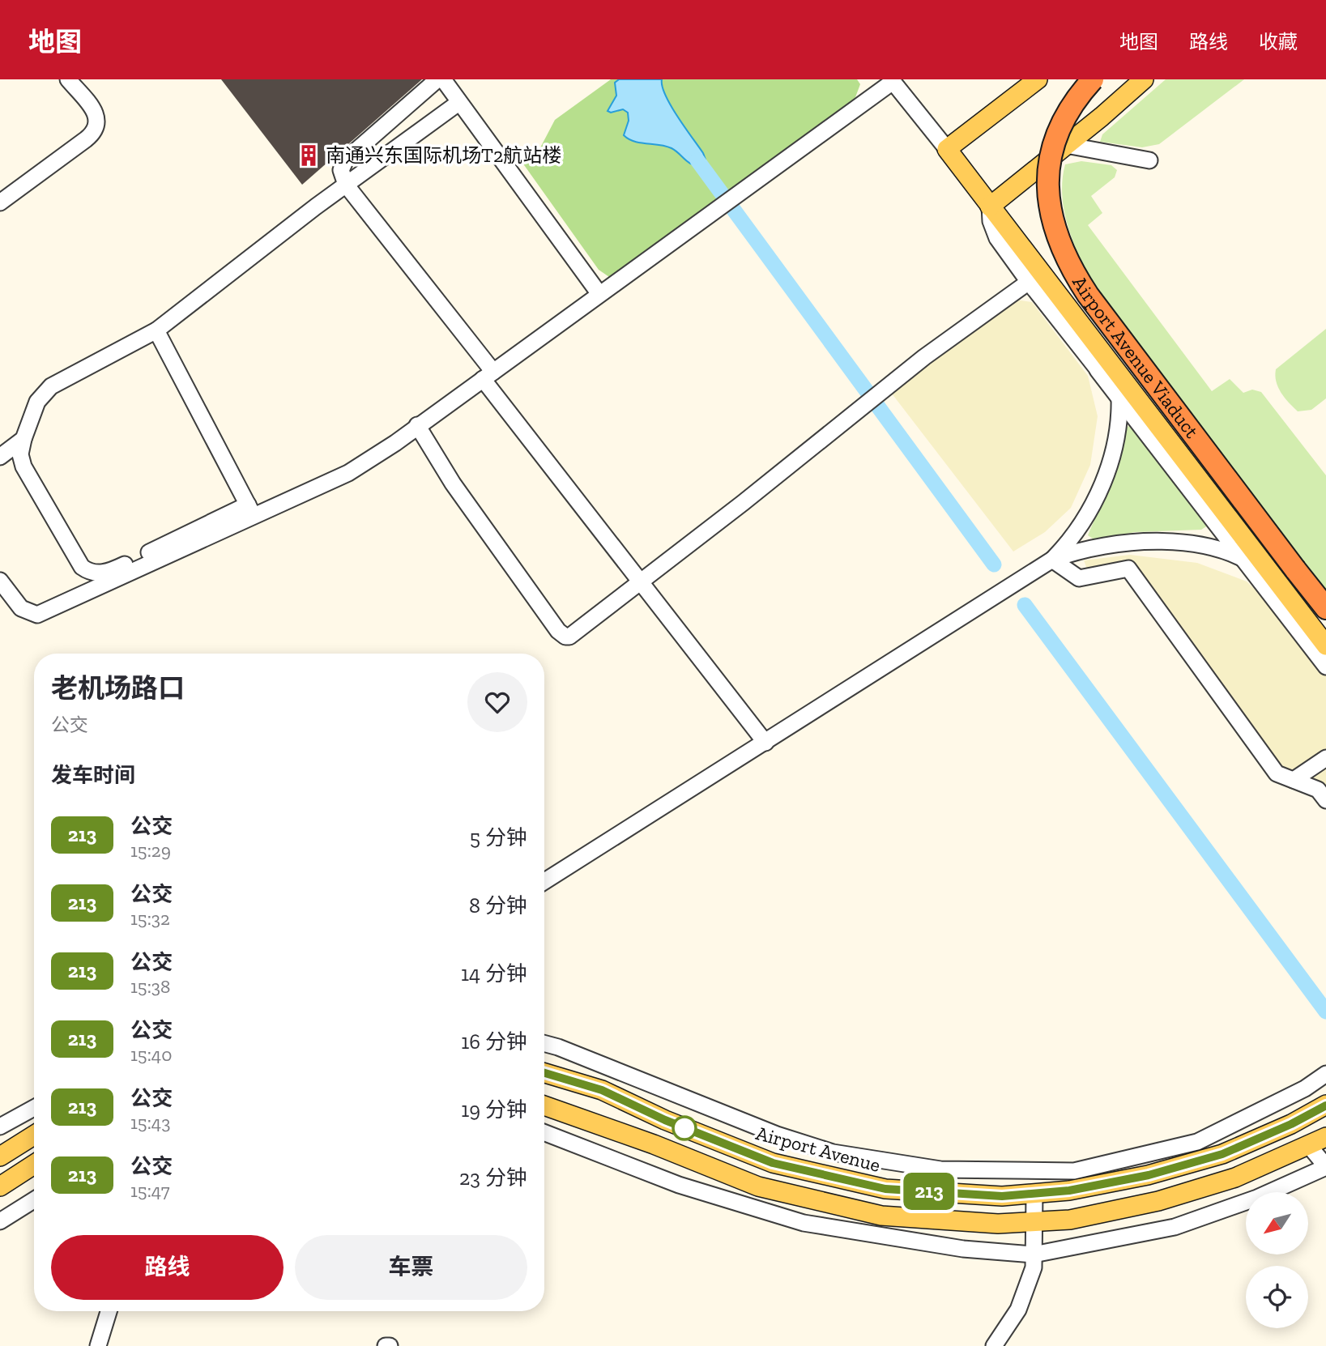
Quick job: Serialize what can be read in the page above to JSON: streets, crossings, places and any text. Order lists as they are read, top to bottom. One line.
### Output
{"streets":{"highway":["Airport Avenue Viaduct"],"main road":["Airport Avenue"]},"places":{"building":["南通兴东国际机场T2航站楼"]},"lines":["bus line 213"],"north":"bottom left","page":{"header":"地图","nav":["地图","路线","收藏"],"on_map":"213","heading":[["老机场路口","公交"],"发车时间"],"list":[{"mark":"213","name":"公交","note":"15:29","value":"5 分钟"},{"mark":"213","name":"公交","note":"15:32","value":"8 分钟"},{"mark":"213","name":"公交","note":"15:38","value":"14 分钟"},{"mark":"213","name":"公交","note":"15:40","value":"16 分钟"},{"mark":"213","name":"公交","note":"15:43","value":"19 分钟"},{"mark":"213","name":"公交","note":"15:47","value":"23 分钟"}],"buttons":["路线","车票"]}}
